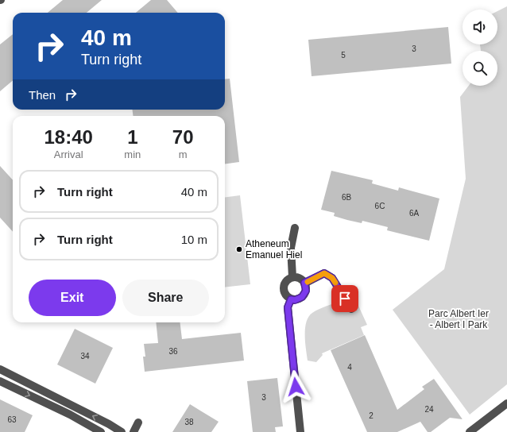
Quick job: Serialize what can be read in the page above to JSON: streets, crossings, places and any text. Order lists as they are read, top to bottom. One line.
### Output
{"parks":["Parc Albert Ier - Albert I Park"],"places":["Atheneum Emanuel Hiel"],"house_numbers":["3","5","6B","6C","6A","36","34","4","3","24","2","63","38"],"page":{"turn":["40 m","Turn right"],"then":"Then","eta":["18:40","Arrival","1","min","70","m"],"list":[{"name":"Turn right","value":"40 m"},{"name":"Turn right","value":"10 m"}],"buttons":["Exit","Share"]}}
